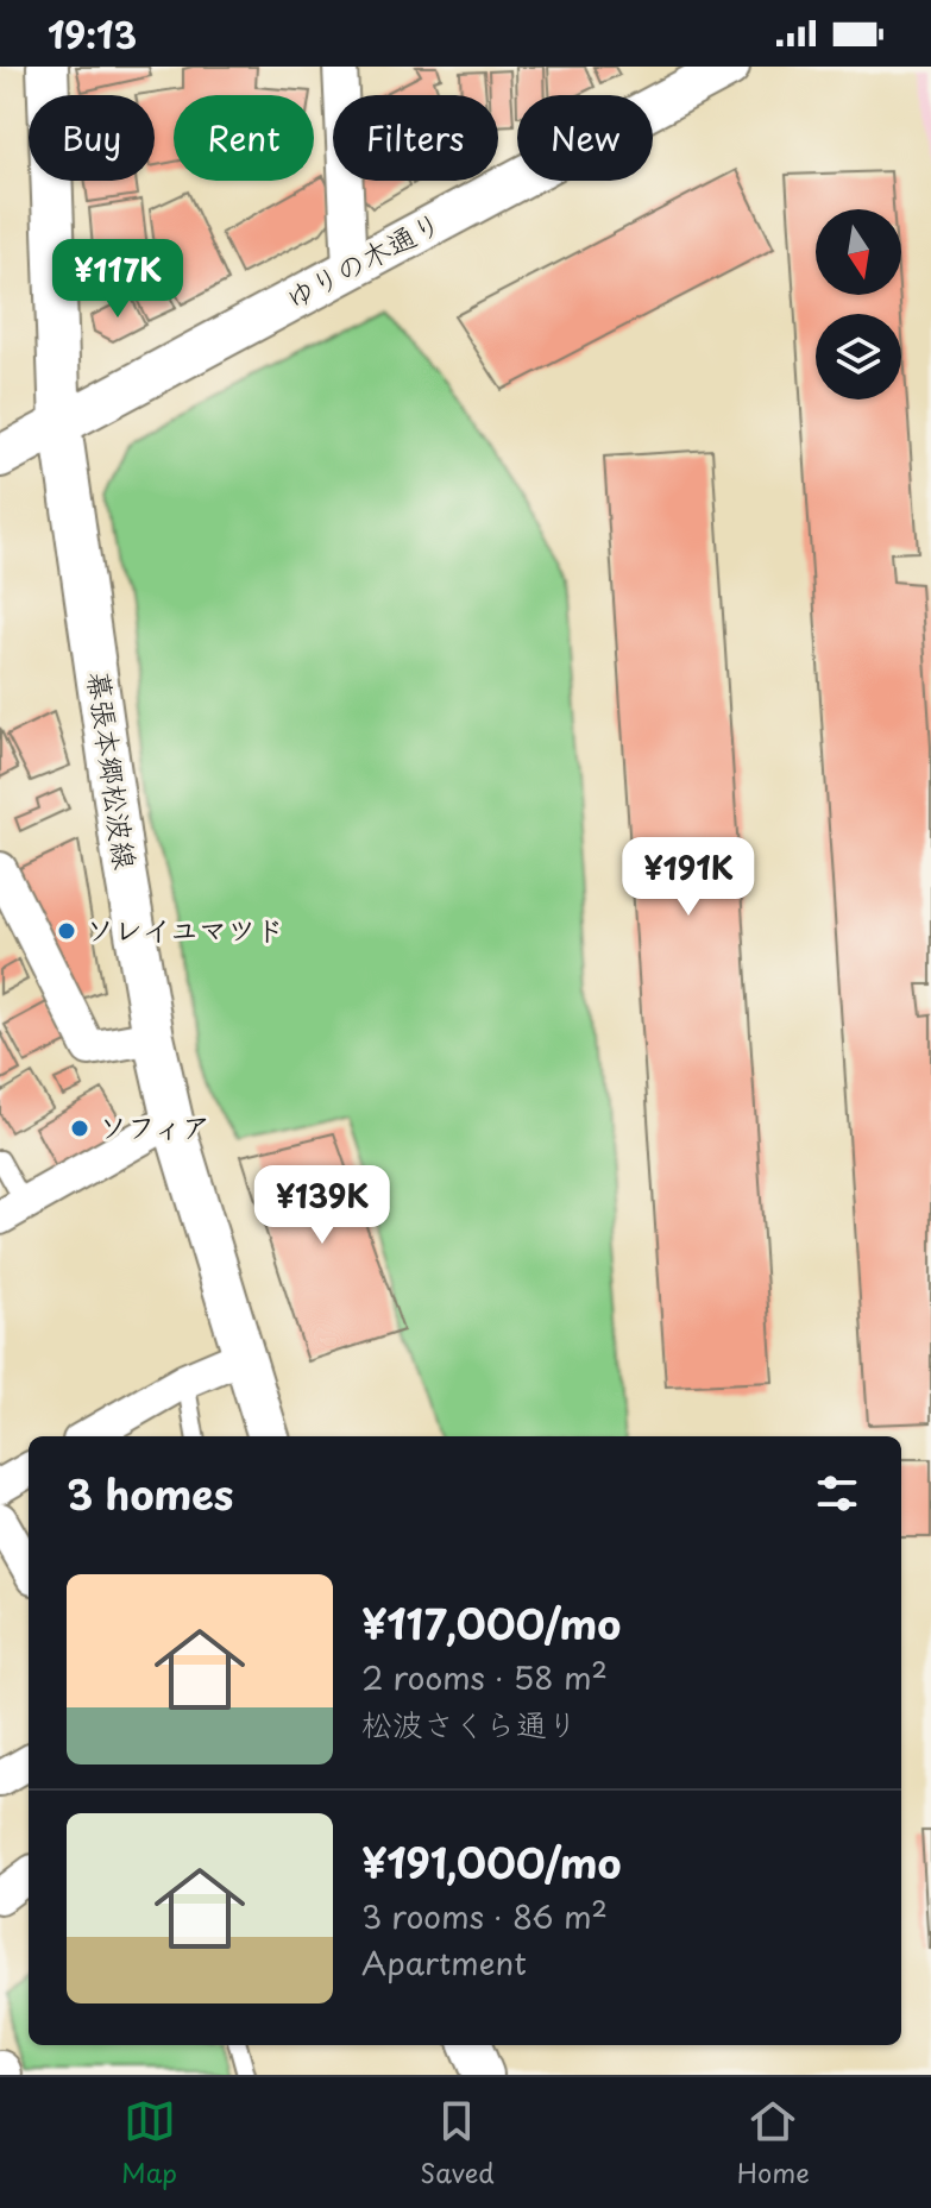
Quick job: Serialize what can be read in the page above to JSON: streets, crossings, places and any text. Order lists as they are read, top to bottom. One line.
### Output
{"streets":{"street":["ゆりの木通り","幕張本郷松波線"]},"crossings":[["ゆりの木通り","幕張本郷松波線"]],"places":["ソレイユマツド","ソフィア"],"north":"bottom","page":{"status":"19:13","chip":["Buy","Rent","Filters","New"],"price":["¥117K","¥191K","¥139K"],"heading":"3 homes","list":[{"name":"¥117,000/mo","note":"2 rooms · 58 m² · 松波さくら通り"},{"name":"¥191,000/mo","note":"3 rooms · 86 m² · Apartment"}],"tabs":["Map","Saved","Home"]}}
